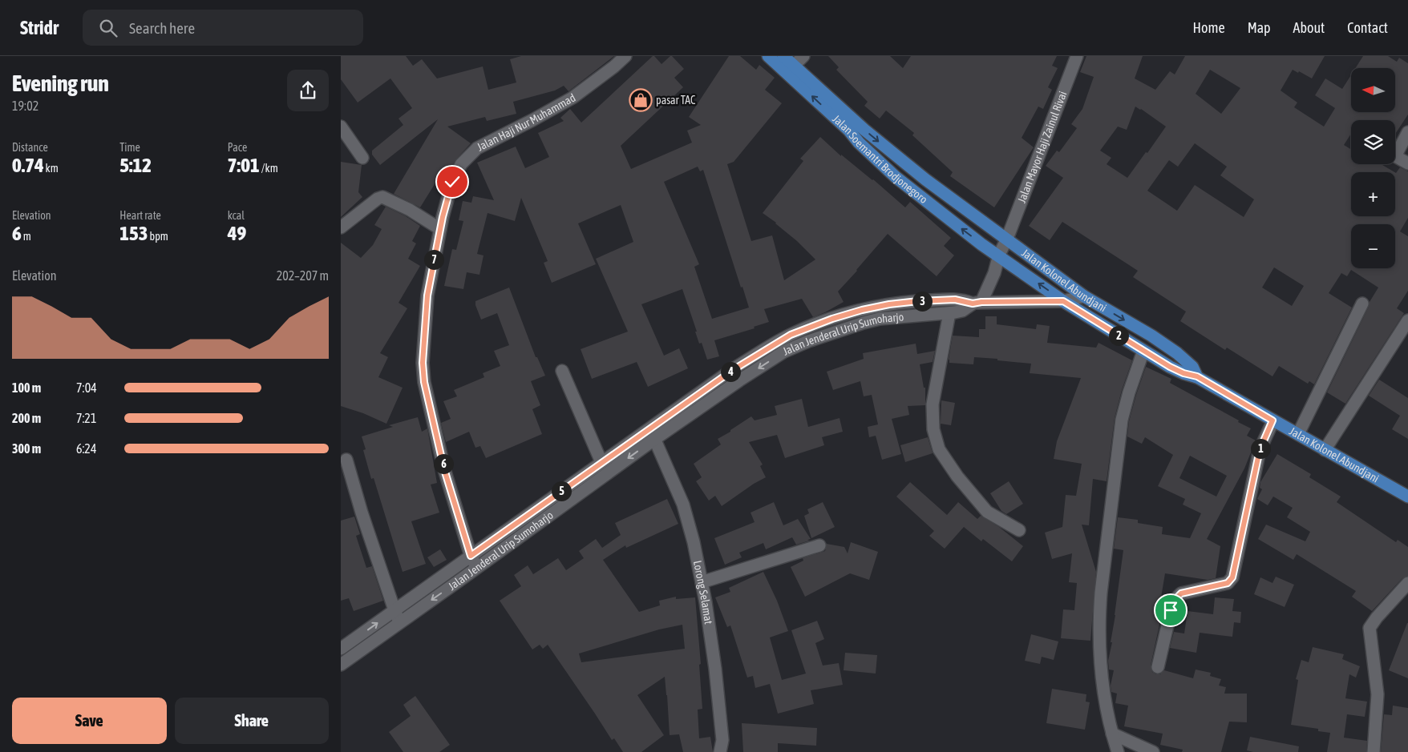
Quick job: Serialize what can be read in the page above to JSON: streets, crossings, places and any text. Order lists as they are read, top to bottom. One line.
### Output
{"streets":{"main road":["Jalan Soemantri Brodjonegoro","Jalan Kolonel Abundjani"],"street":["Jalan Haji Nur Muhammad","Jalan Mayor Haji Zainul Rivai","Jalan Jenderal Urip Sumoharjo","Lorong Selamat"]},"crossings":[["Jalan Haji Nur Muhammad","Jalan Jenderal Urip Sumoharjo"],["Jalan Mayor Haji Zainul Rivai","Jalan Soemantri Brodjonegoro"],["Jalan Mayor Haji Zainul Rivai","Jalan Kolonel Abundjani"],["Jalan Mayor Haji Zainul Rivai","Jalan Jenderal Urip Sumoharjo"],["Jalan Soemantri Brodjonegoro","Jalan Kolonel Abundjani"],["Jalan Jenderal Urip Sumoharjo","Lorong Selamat"]],"places":{"shop":["pasar TAC"]},"north":"left","page":{"header":"Stridr","search":"Search here","nav":["Home","Map","About","Contact"],"heading":["Evening run","19:02"],"map_buttons":["+","−"],"stats":[["Distance","0.74 km"],["Time","5:12"],["Pace","7:01 /km"],["Elevation","6 m"],["Heart rate","153 bpm"],["kcal","49"]],"pins":["7","3","2","4","1","6","5"],"chart":["Elevation","202–207 m"],"list":[{"name":"100 m","note":"7:04"},{"name":"200 m","note":"7:21"},{"name":"300 m","note":"6:24"}],"buttons":["Save","Share"]}}
